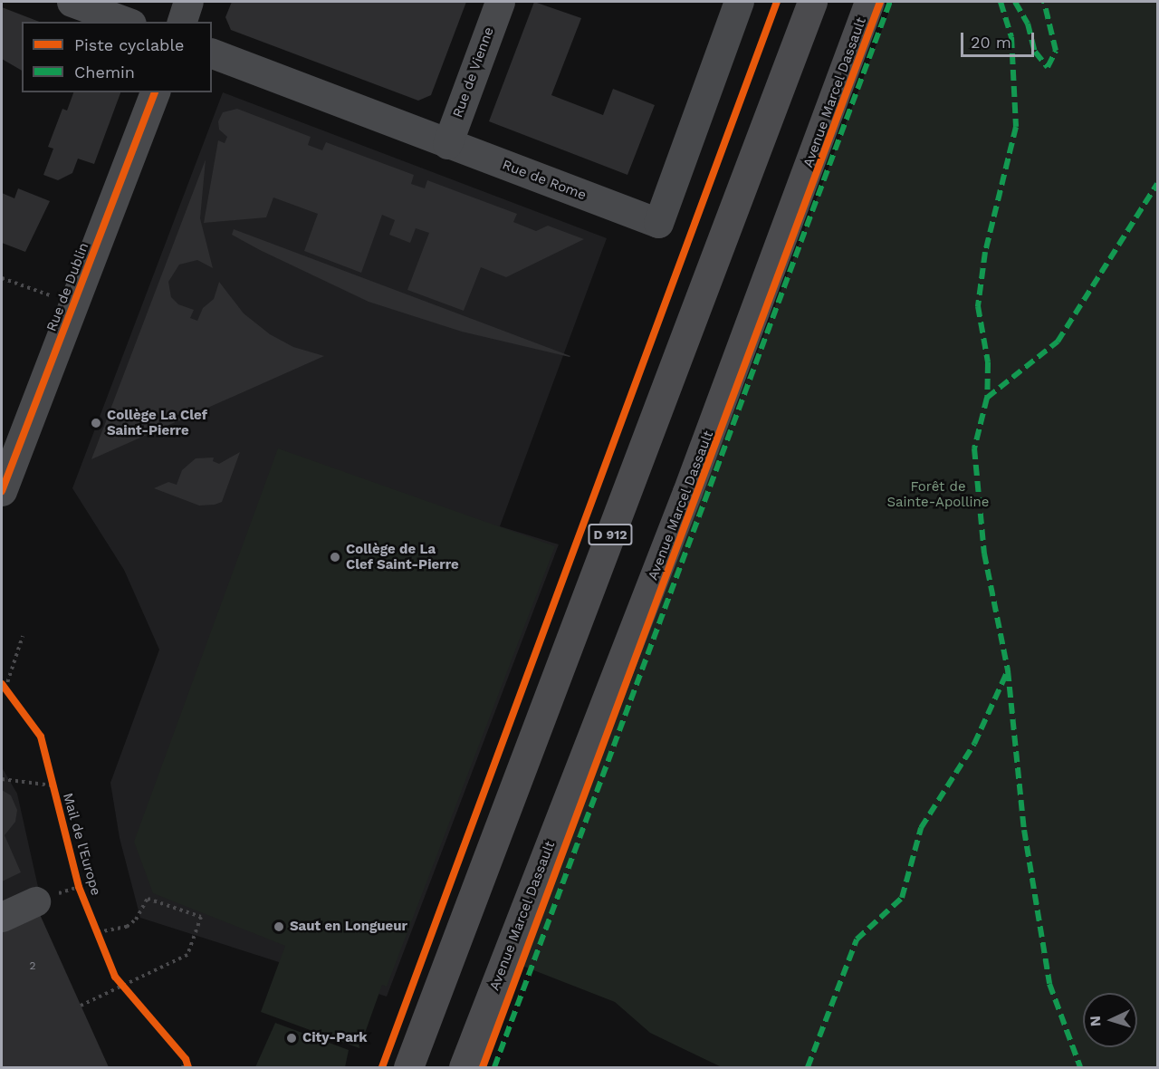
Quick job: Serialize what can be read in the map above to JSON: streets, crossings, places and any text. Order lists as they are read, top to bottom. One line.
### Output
{"streets":{"main road":["Avenue Marcel Dassault","D 912"],"street":["Rue de Vienne","Rue de Rome","Rue de Dublin"],"cycle path":["Mail de l'Europe"]},"crossings":[["Rue de Vienne","Rue de Rome"]],"parks":["Forêt de Sainte-Apolline"],"places":["Collège La Clef Saint-Pierre","Collège de La Clef Saint-Pierre","Saut en Longueur","City-Park"],"house_numbers":["2"],"legend":["Piste cyclable","Chemin"],"scale_bar":"20 m","north":"left"}
